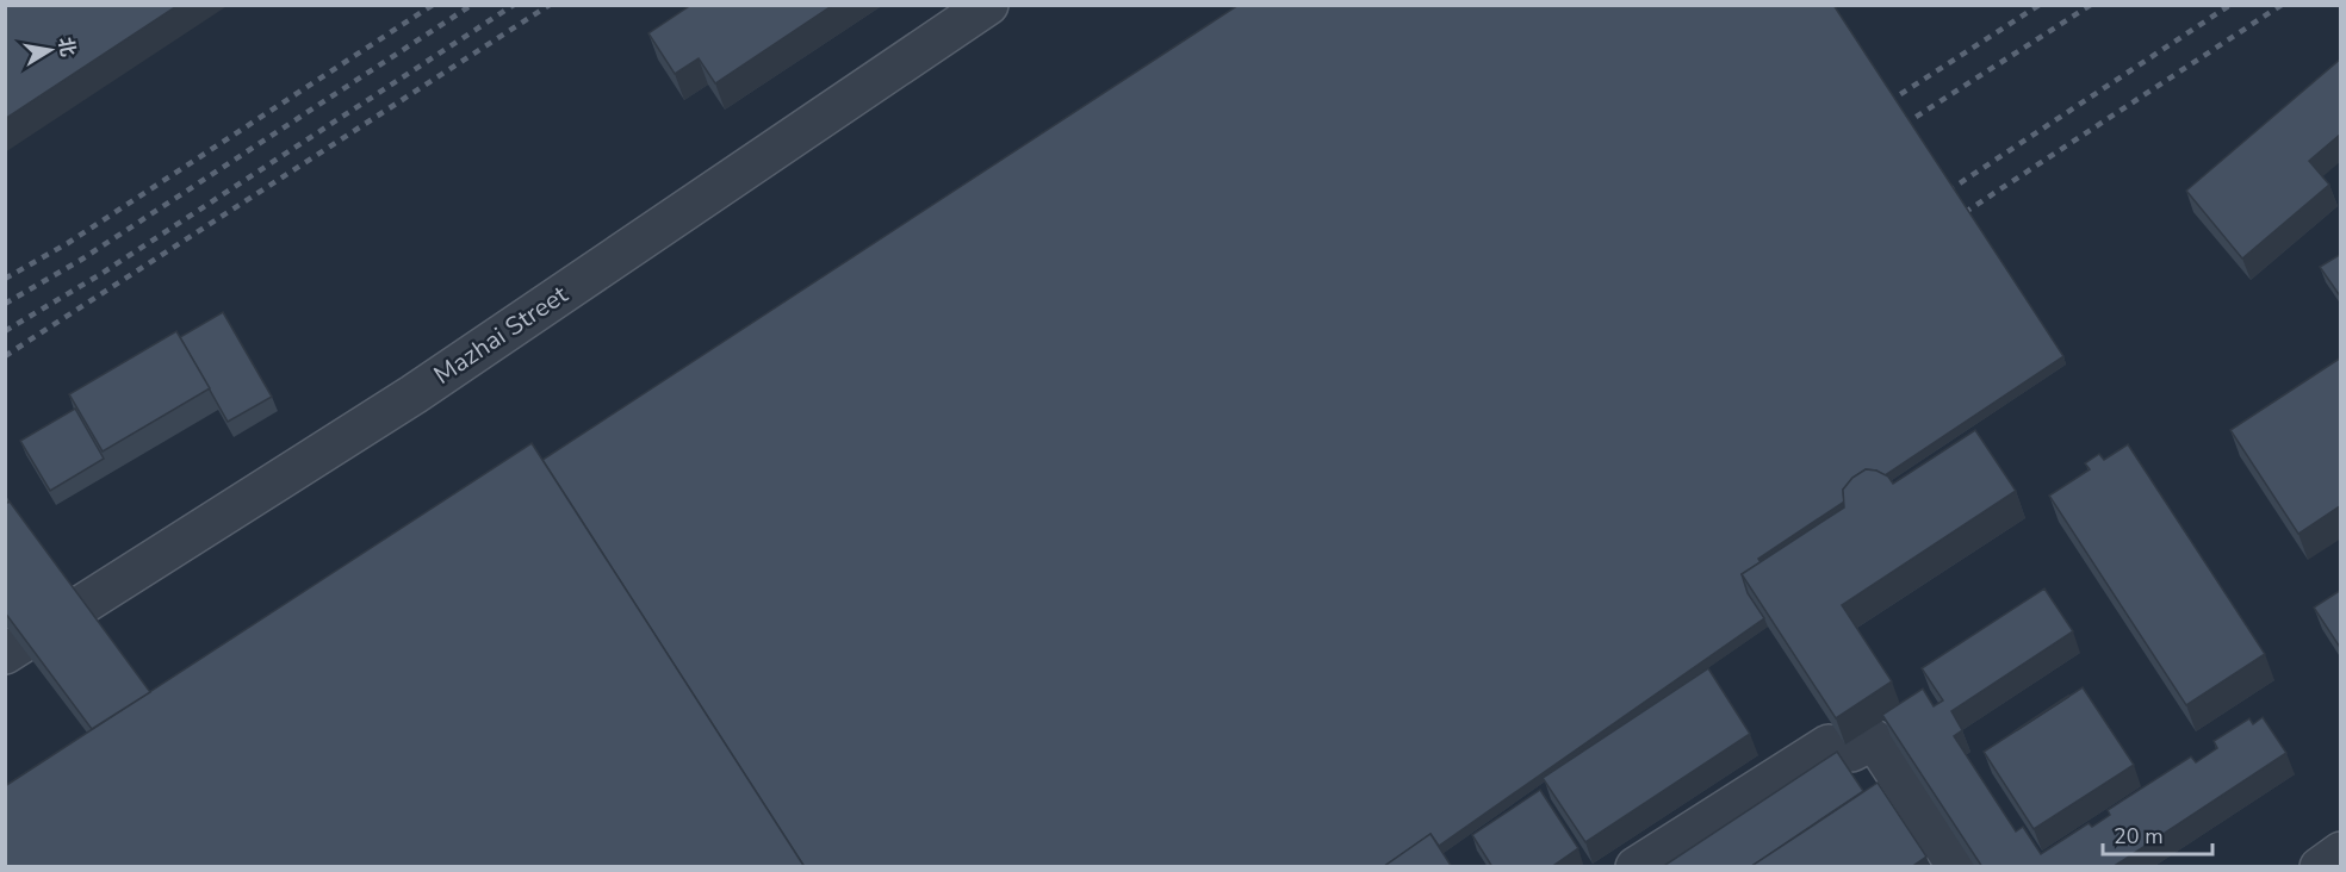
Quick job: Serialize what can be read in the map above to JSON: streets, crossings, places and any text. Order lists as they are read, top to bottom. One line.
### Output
{"streets":{"street":["Mazhai Street"]},"scale_bar":"20 m","north":"right"}
